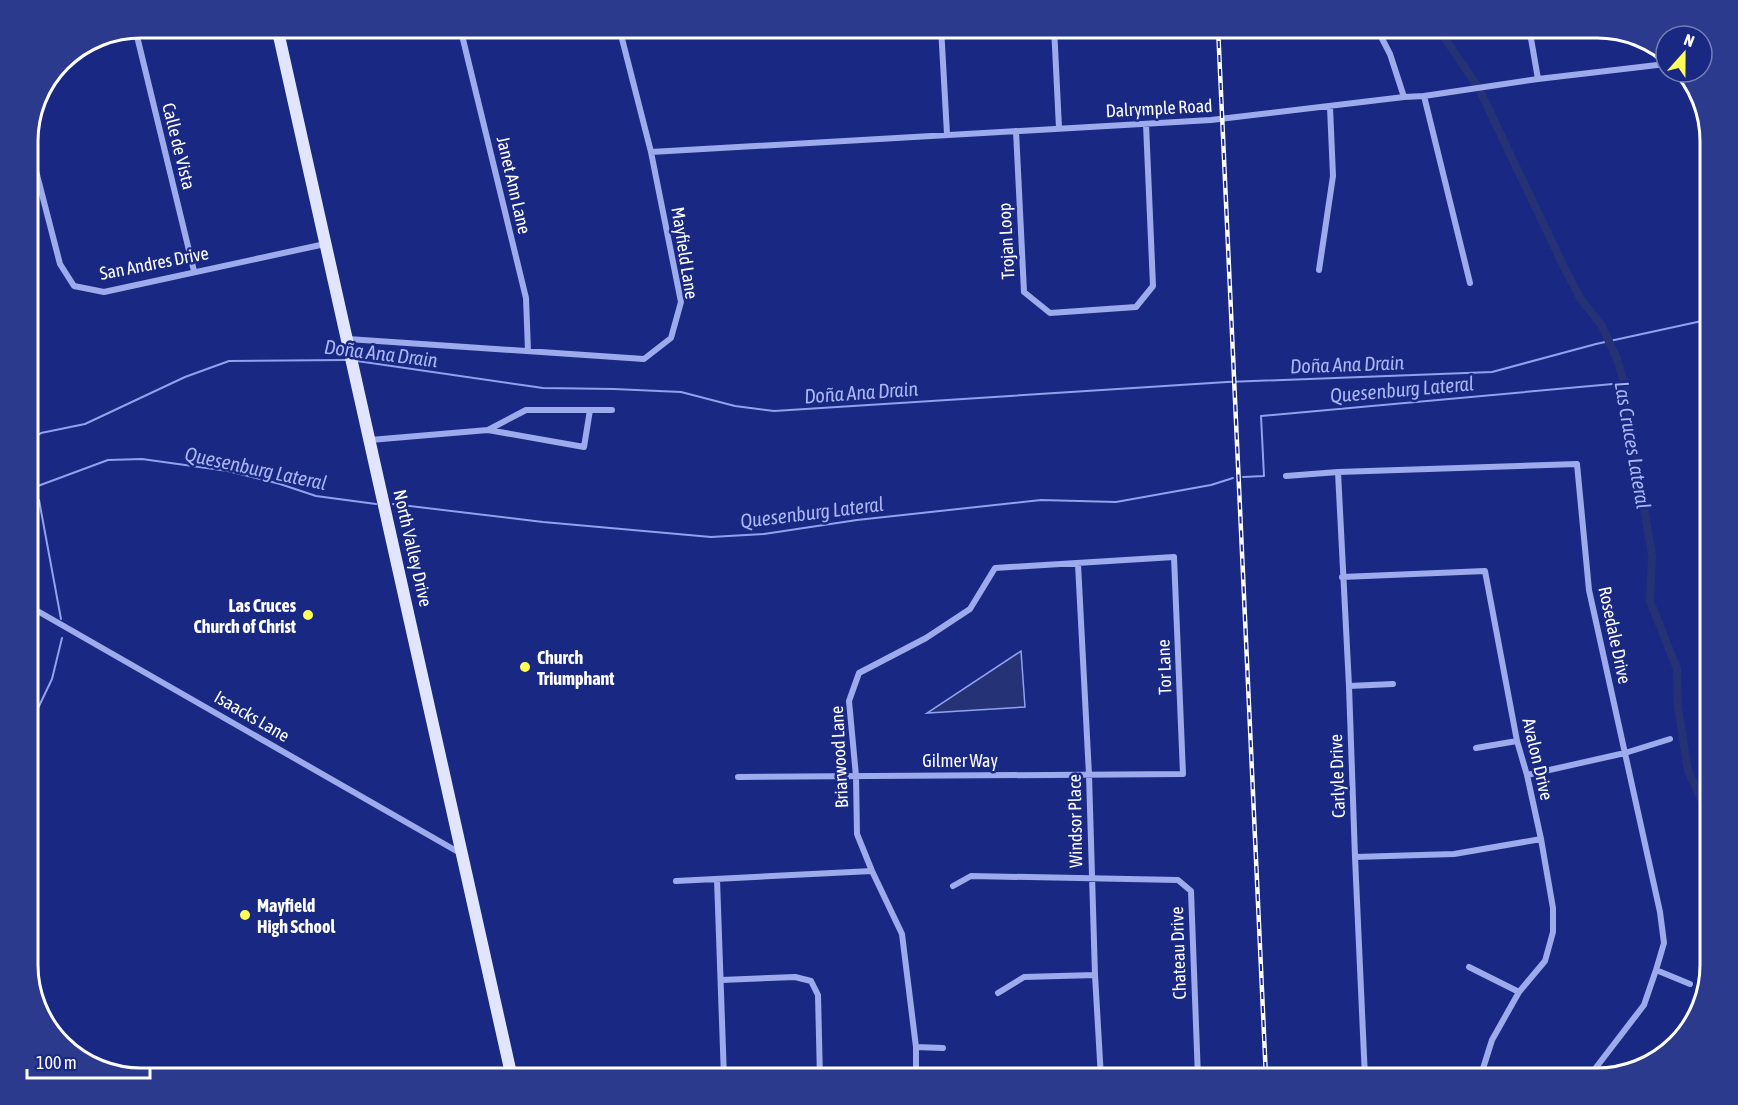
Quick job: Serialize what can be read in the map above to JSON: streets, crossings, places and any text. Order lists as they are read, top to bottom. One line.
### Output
{"streets":{"main road":["North Valley Drive"],"street":["Dalrymple Road","Calle de Vista","Janet Ann Lane","Trojan Loop","Mayfield Lane","San Andres Drive","Rosedale Drive","Tor Lane","Isaacks Lane","Briarwood Lane","Avalon Drive","Gilmer Way","Carlyle Drive","Windsor Place","Chateau Drive"]},"crossings":[["Dalrymple Road","Trojan Loop"],["Dalrymple Road","Mayfield Lane"],["Calle de Vista","San Andres Drive"],["Janet Ann Lane","Mayfield Lane"],["Mayfield Lane","North Valley Drive"],["San Andres Drive","North Valley Drive"],["North Valley Drive","Isaacks Lane"],["Rosedale Drive","Carlyle Drive"],["Tor Lane","Briarwood Lane"],["Tor Lane","Gilmer Way"],["Briarwood Lane","Gilmer Way"],["Briarwood Lane","Windsor Place"],["Avalon Drive","Carlyle Drive"],["Gilmer Way","Windsor Place"],["Windsor Place","Chateau Drive"]],"water":["Doña Ana Drain","Quesenburg Lateral","Las Cruces Lateral"],"places":["Las Cruces Church of Christ","Church Triumphant","Mayfield High School"],"scale_bar":"100 m","north":"top"}
